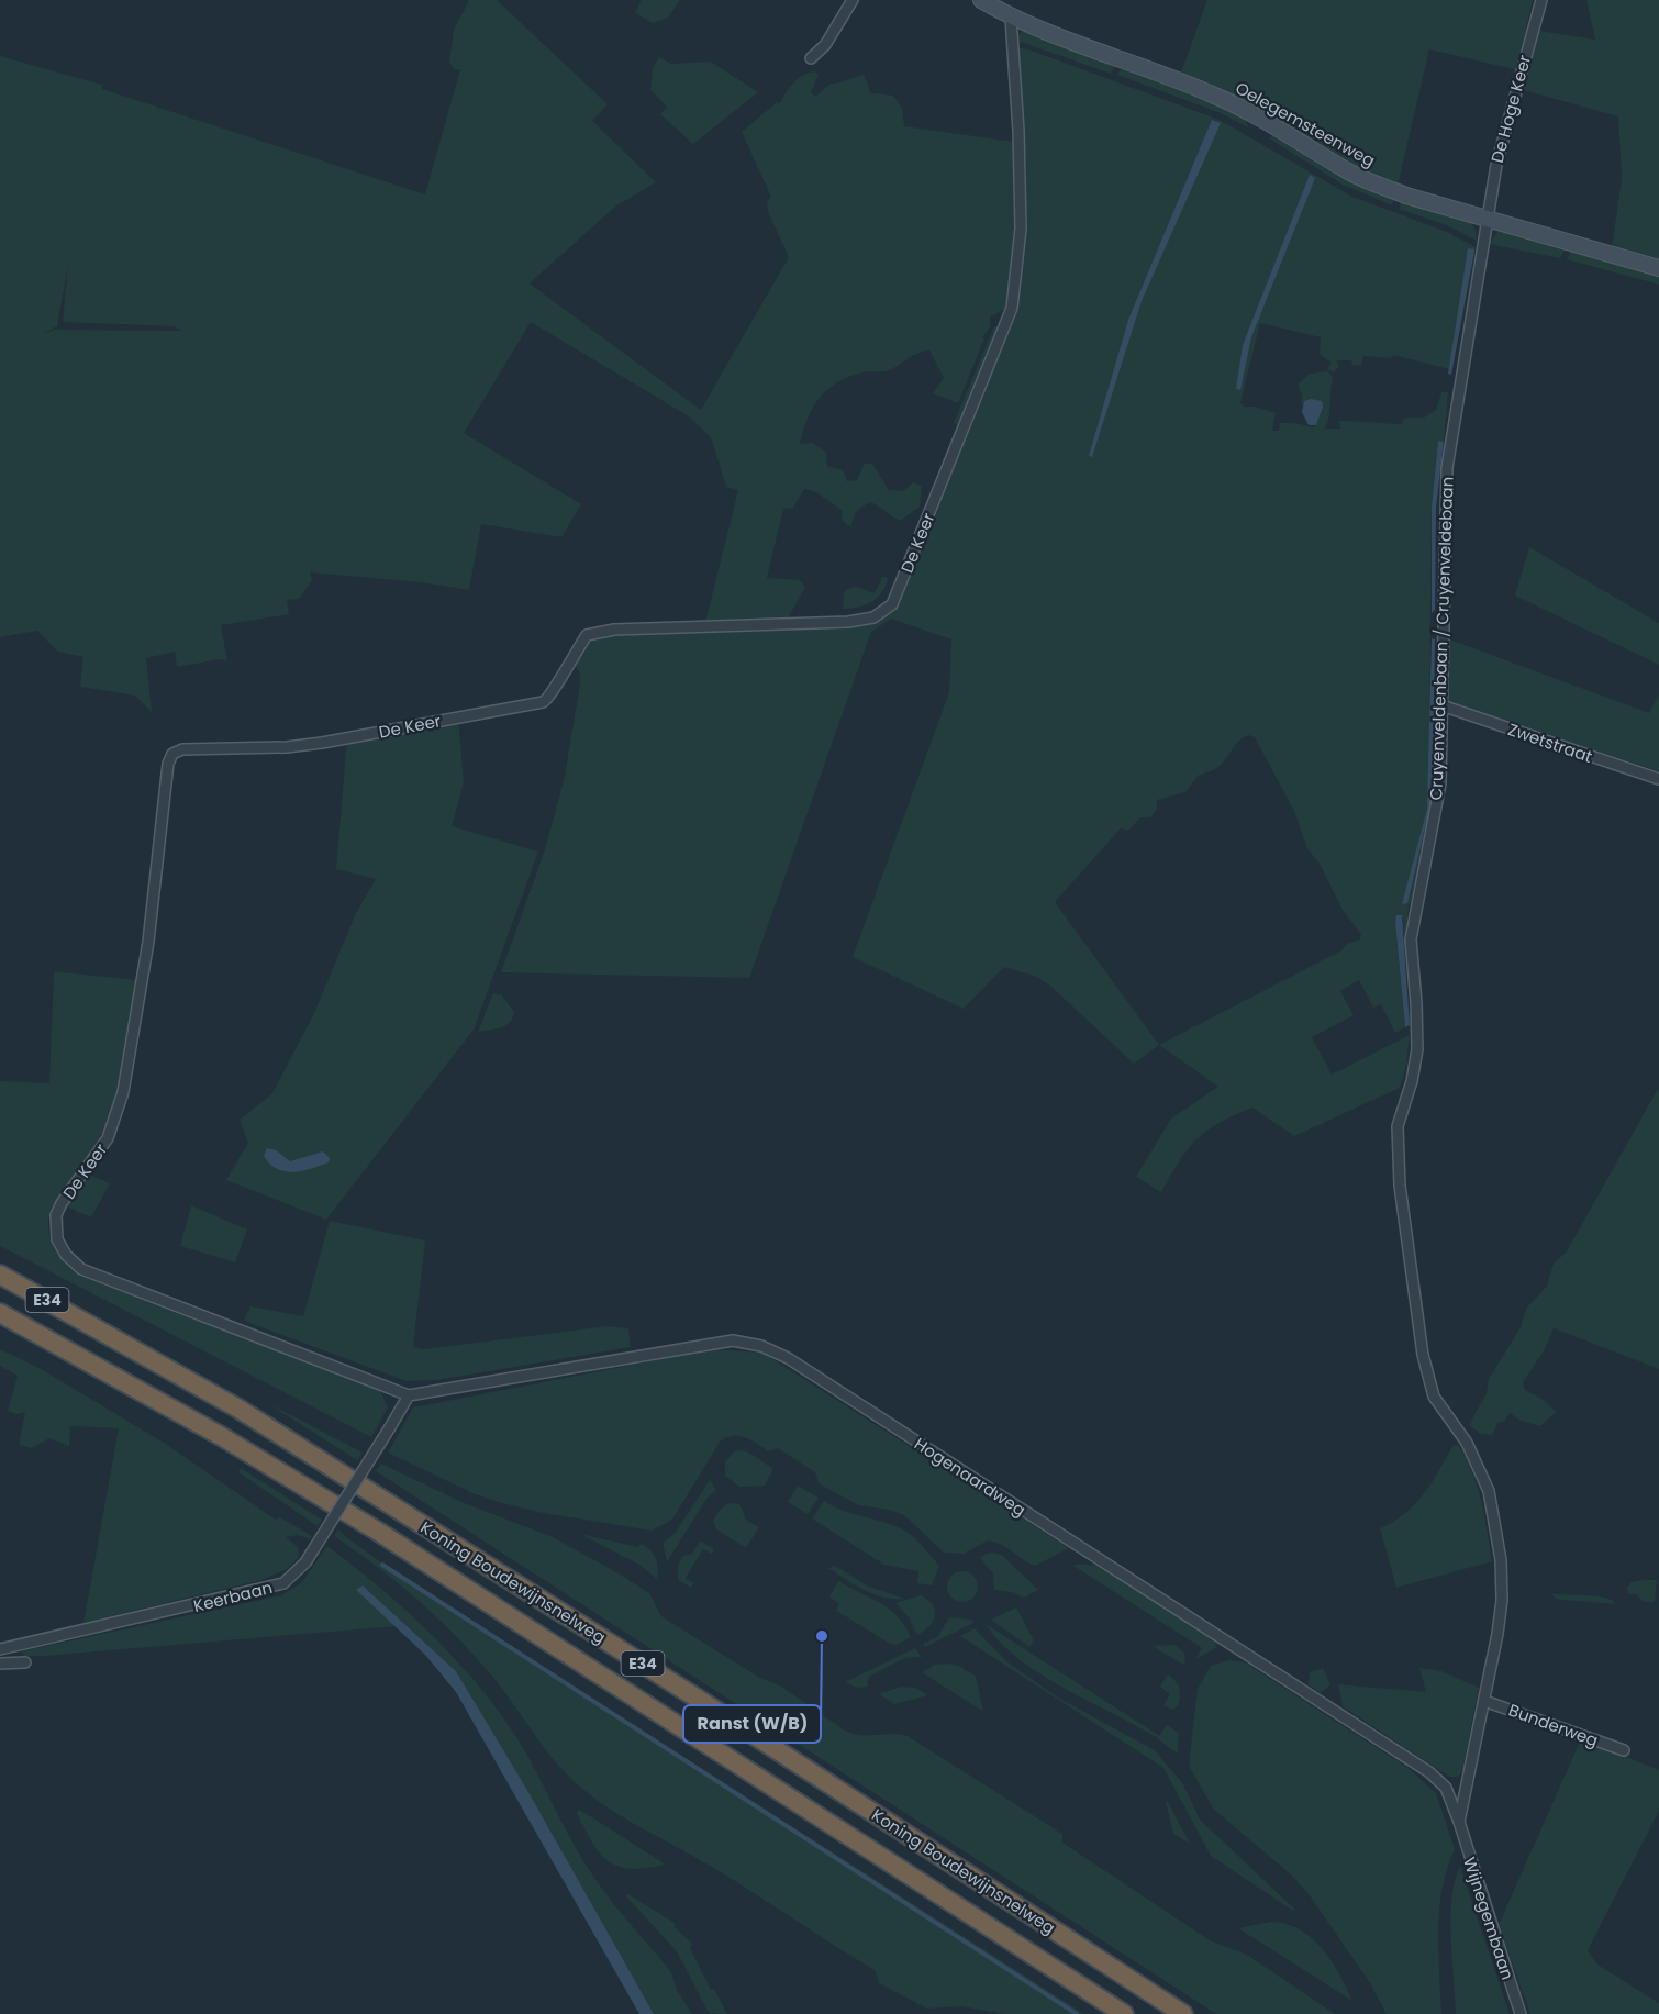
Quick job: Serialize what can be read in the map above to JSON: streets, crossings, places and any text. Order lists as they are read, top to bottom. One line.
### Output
{"streets":{"highway":["E34","Koning Boudewijnsnelweg"],"street":["De Hoge Keer","Oelegemsteenweg","De Keer","Cruyenveldenbaan / Cruyenveldebaan","Zwetstraat","Hogenaardweg","Keerbaan","Bunderweg","Wijnegembaan"]},"crossings":[["De Hoge Keer","Oelegemsteenweg"],["De Hoge Keer","Cruyenveldenbaan / Cruyenveldebaan"],["Oelegemsteenweg","De Keer"],["Oelegemsteenweg","Cruyenveldenbaan / Cruyenveldebaan"],["De Keer","Hogenaardweg"],["De Keer","Keerbaan"],["Cruyenveldenbaan / Cruyenveldebaan","Zwetstraat"],["Cruyenveldenbaan / Cruyenveldebaan","Hogenaardweg"],["Cruyenveldenbaan / Cruyenveldebaan","Bunderweg"],["Cruyenveldenbaan / Cruyenveldebaan","Wijnegembaan"],["Hogenaardweg","Keerbaan"],["Hogenaardweg","Wijnegembaan"]],"places":["Ranst (W/B)"]}
